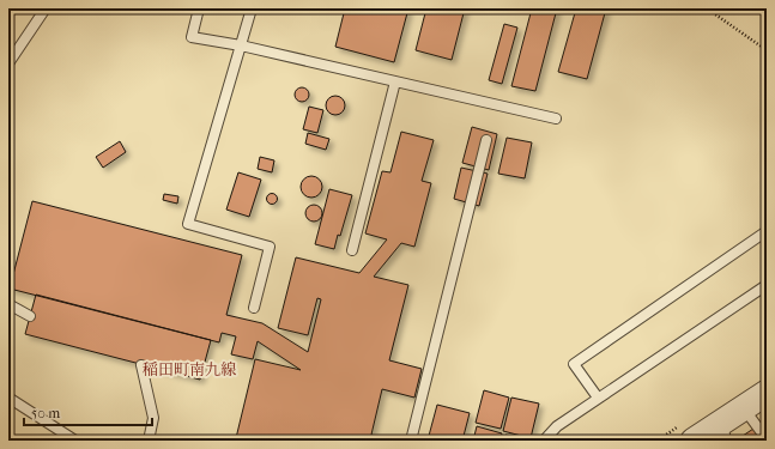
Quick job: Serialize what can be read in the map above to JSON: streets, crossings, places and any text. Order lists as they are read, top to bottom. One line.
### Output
{"districts":["稲田町南九線"],"scale_bar":"50 m"}
